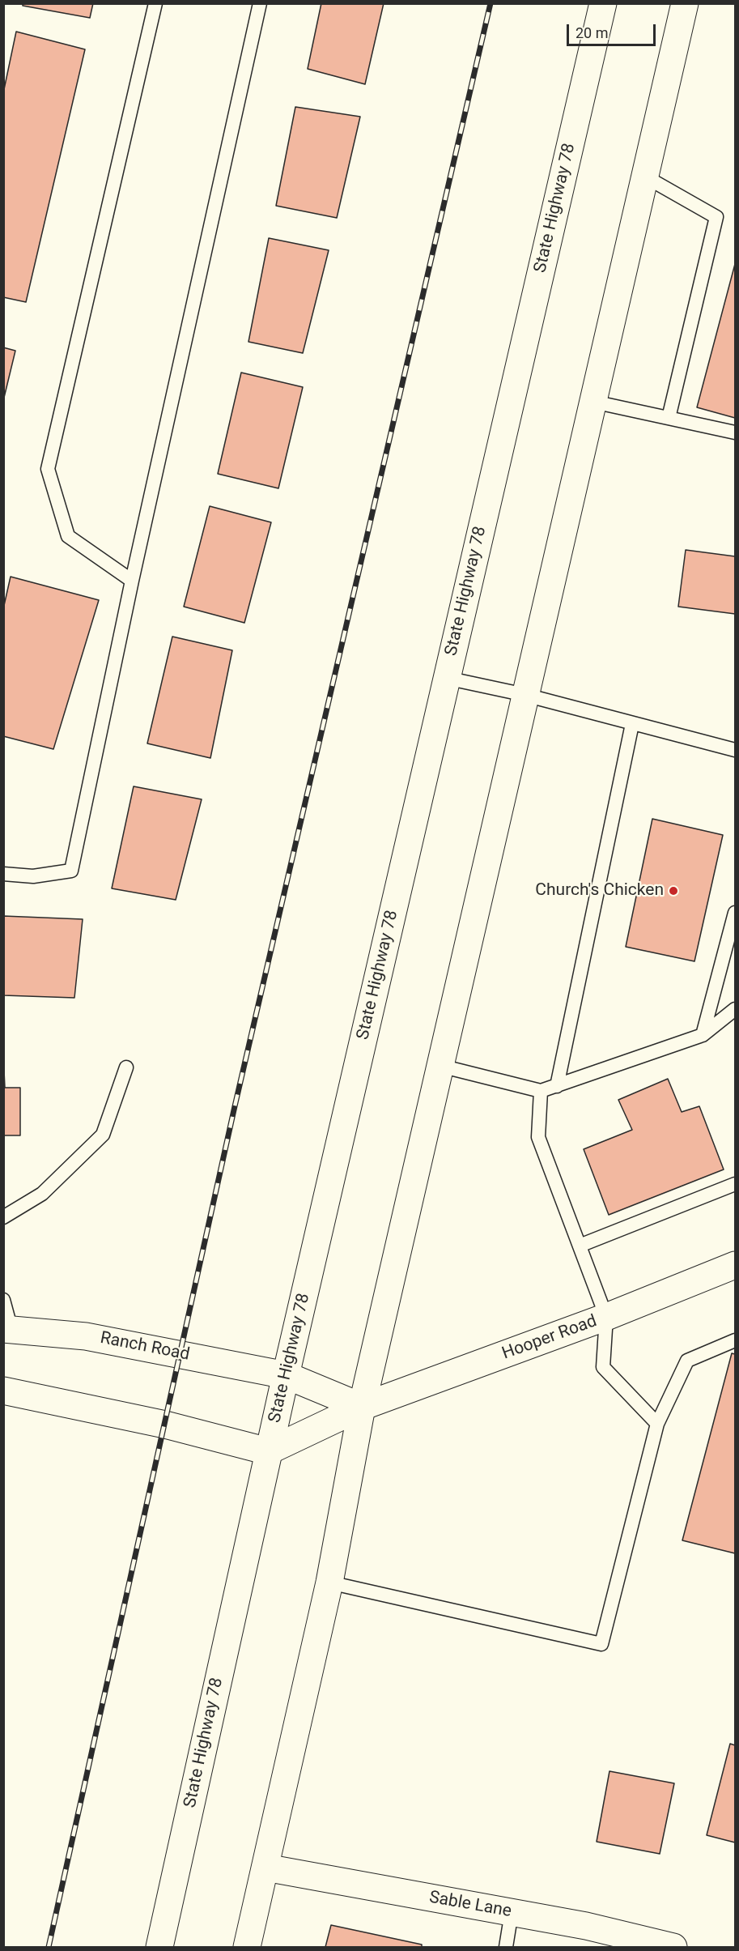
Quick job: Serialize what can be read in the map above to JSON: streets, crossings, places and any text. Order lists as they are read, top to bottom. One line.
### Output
{"streets":{"main road":["State Highway 78","Hooper Road","Ranch Road","Sable Lane"]},"crossings":[["State Highway 78","Hooper Road"],["State Highway 78","Ranch Road"]],"places":["Church's Chicken"],"scale_bar":"20 m"}
